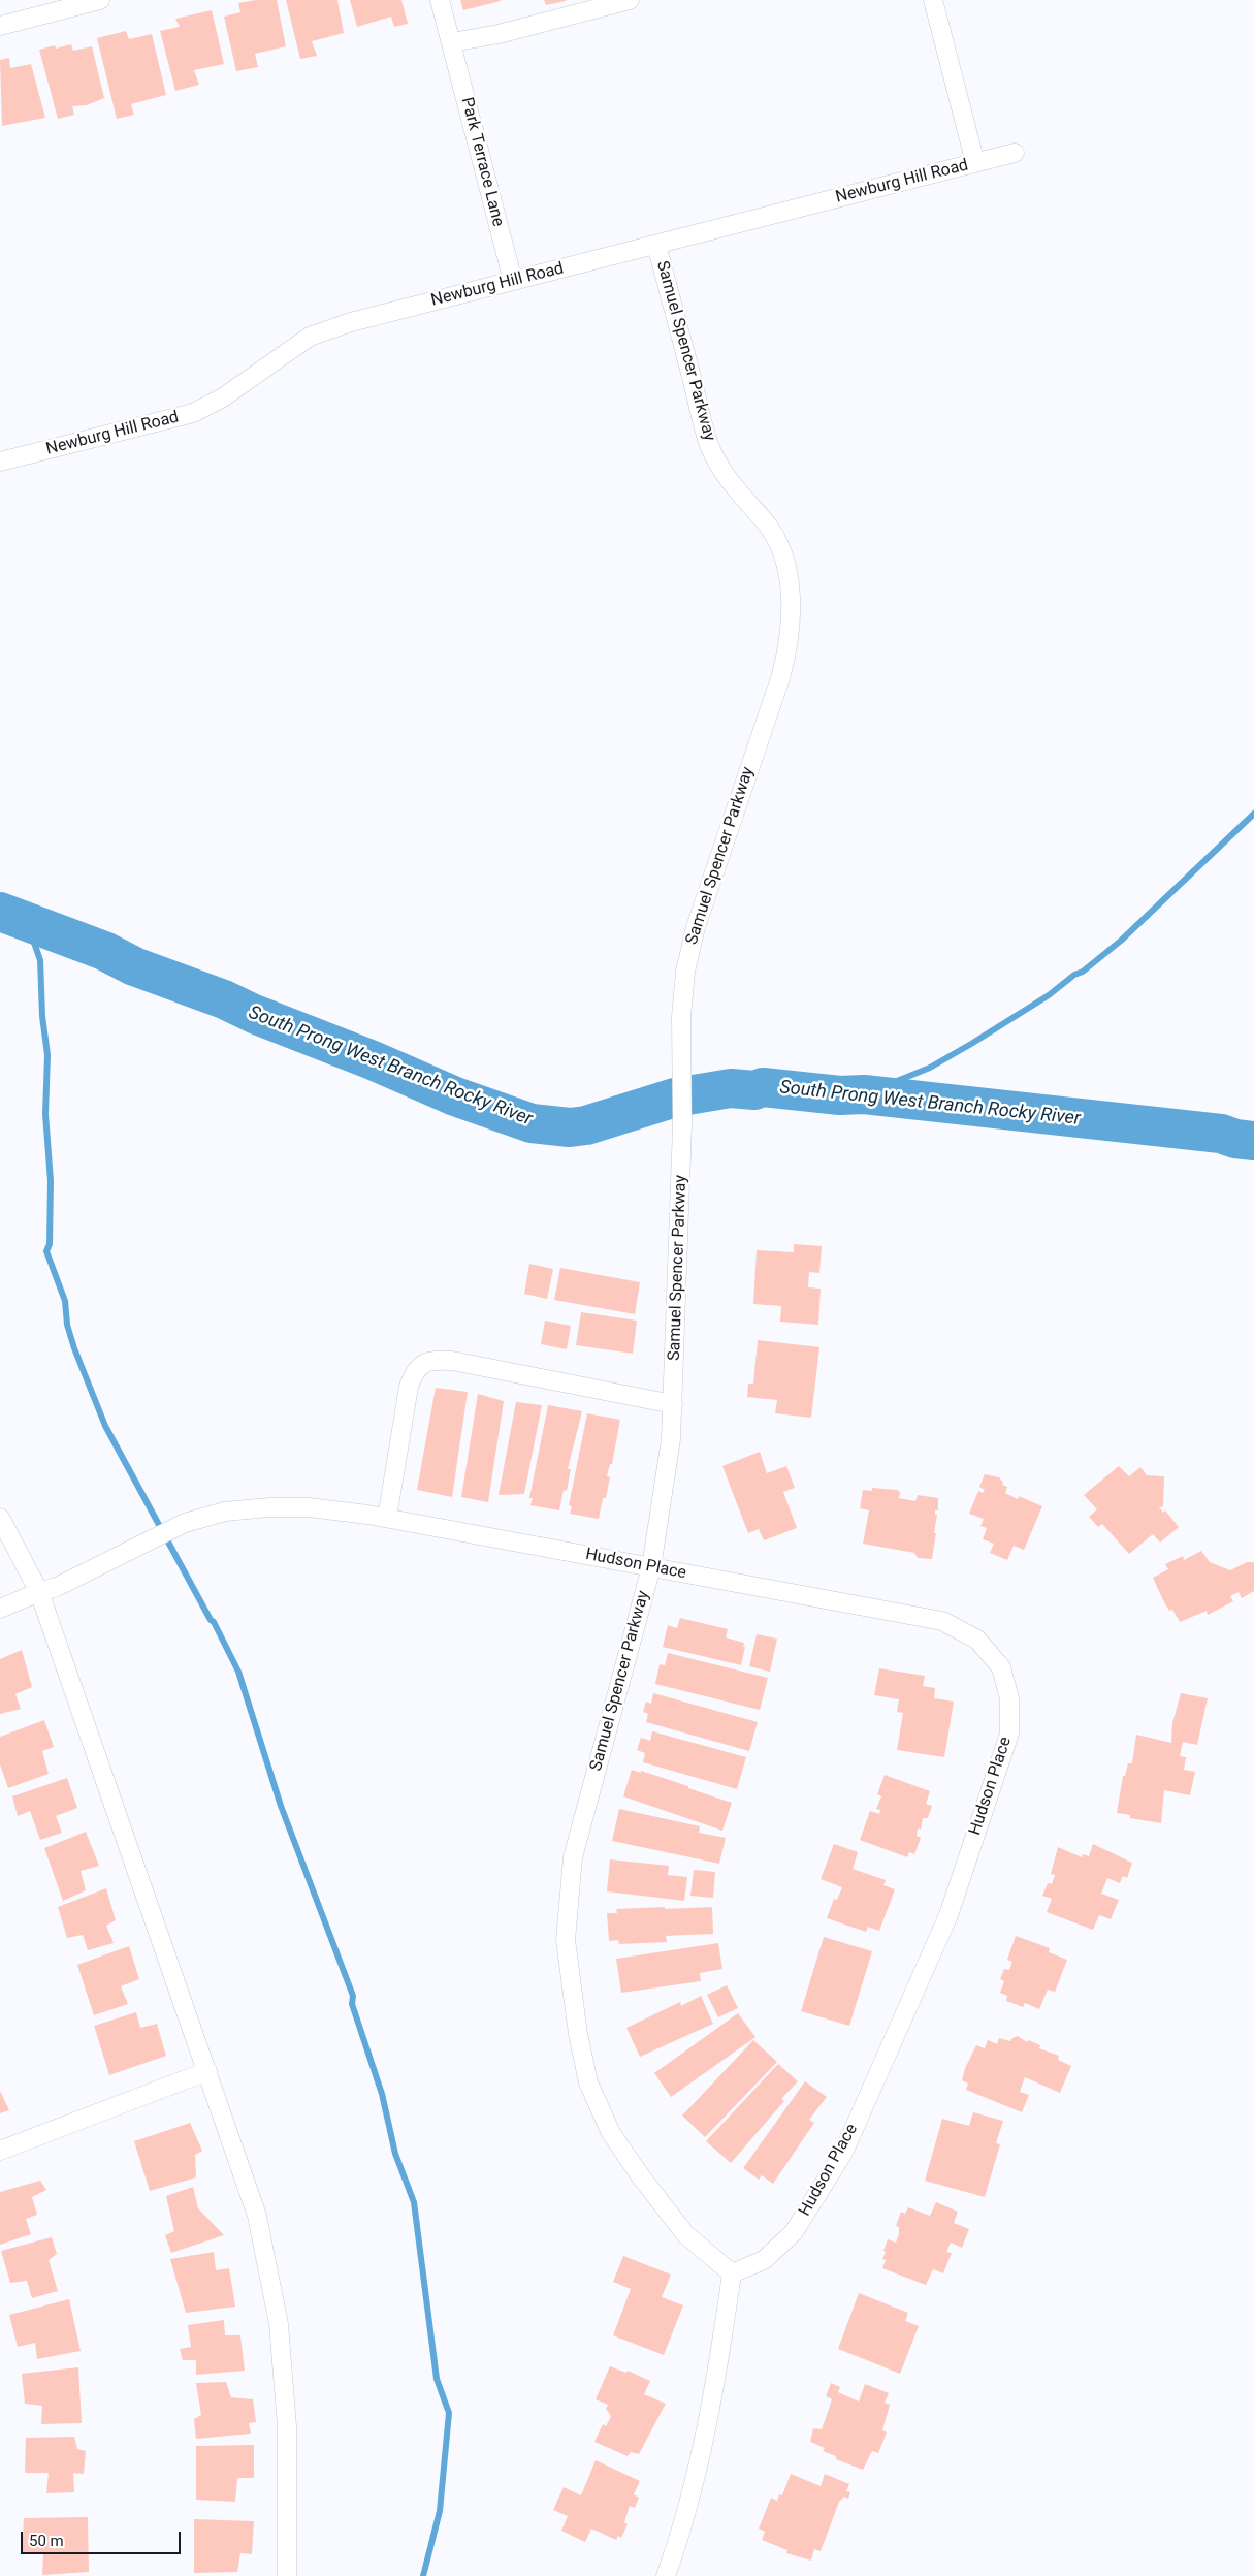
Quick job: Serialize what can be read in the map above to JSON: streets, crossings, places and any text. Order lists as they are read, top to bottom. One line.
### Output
{"streets":{"street":["Park Terrace Lane","Newburg Hill Road","Samuel Spencer Parkway","Hudson Place"]},"crossings":[["Park Terrace Lane","Newburg Hill Road"],["Newburg Hill Road","Samuel Spencer Parkway"],["Samuel Spencer Parkway","Hudson Place"]],"water":["South Prong West Branch Rocky River"],"scale_bar":"50 m"}
